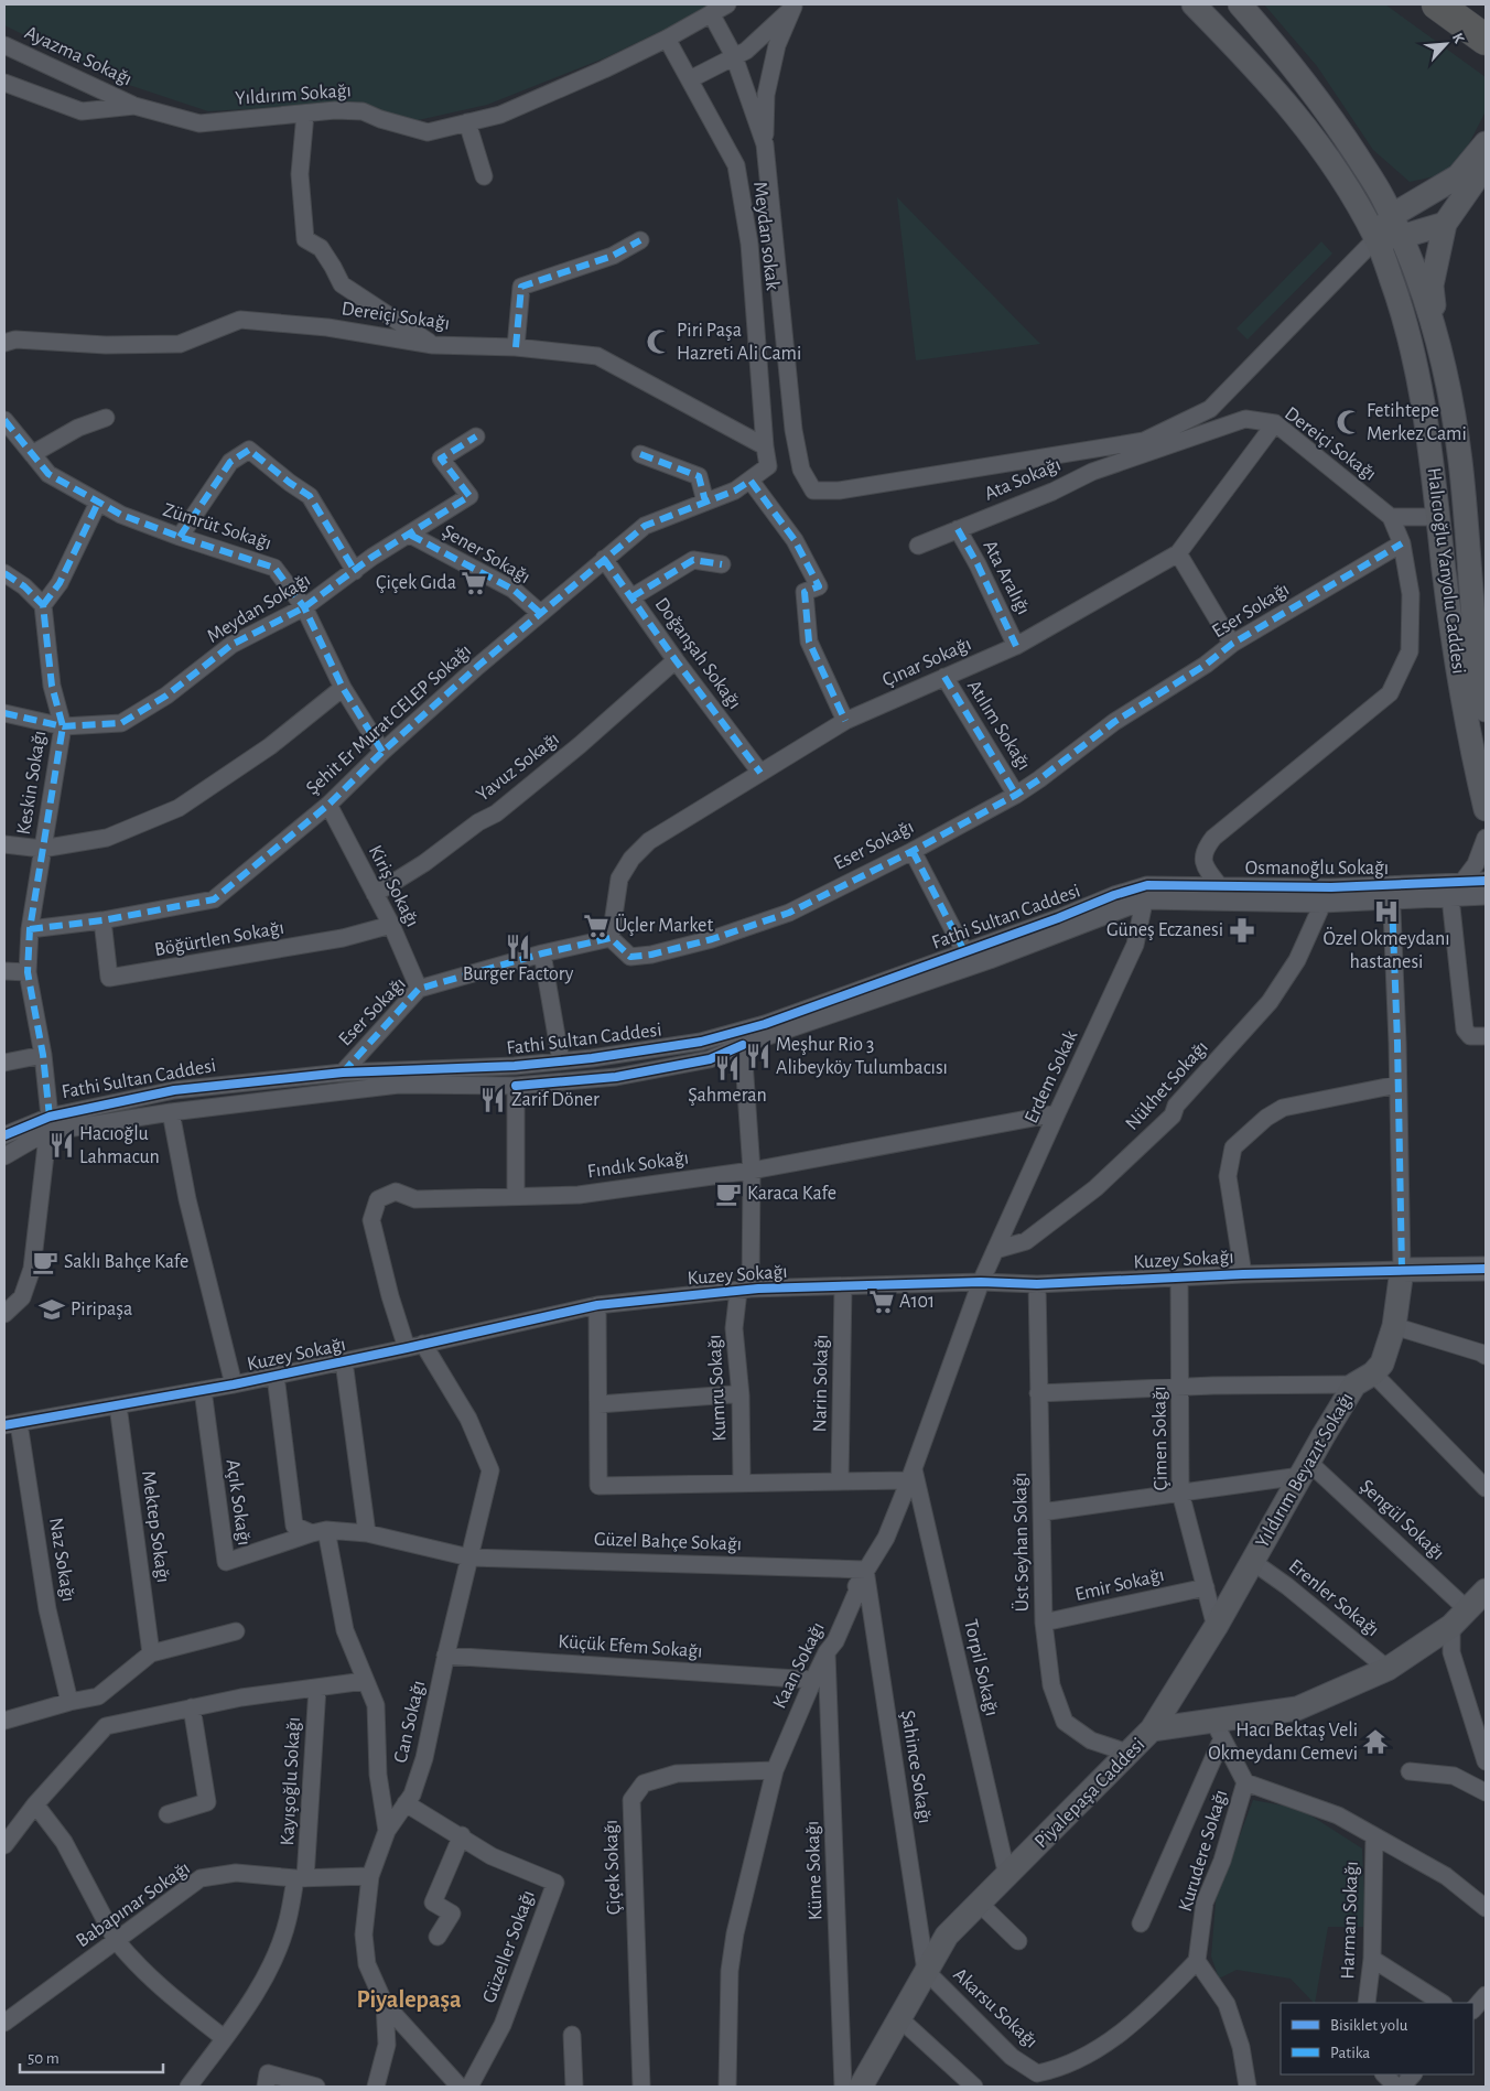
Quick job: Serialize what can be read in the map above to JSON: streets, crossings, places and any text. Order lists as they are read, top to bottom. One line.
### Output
{"streets":{"main road":["Halıcıoğlu Yanyolu Caddesi","Kuzey Sokağı","Yıldırım Beyazıt Sokağı","Piyalepaşa Caddesi"],"street":["Ayazma Sokağı","Yıldırım Sokağı","Meydan sokak","Dereiçi Sokağı","Ata Sokağı","Zümrüt Sokağı","Şener Sokağı","Ata Aralığı","Meydan Sokağı","Eser Sokağı","Doğanşah Sokağı","Çınar Sokağı","Şehit Er Murat CELEP Sokağı","Atılım Sokağı","Yavuz Sokağı","Keskin Sokağı","Osmanoğlu Sokağı","Kiriş Sokağı","Fathi Sultan Caddesi","Böğürtlen Sokağı","Erdem Sokak","Nükhet Sokağı","Fındık Sokağı","Narin Sokağı","Kumru Sokağı","Çimen Sokağı","Açık Sokağı","Şengül Sokağı","Mektep Sokağı","Güzel Bahçe Sokağı","Üst Seyhan Sokağı","Naz Sokağı","Emir Sokağı","Erenler Sokağı","Küçük Efem Sokağı","Kaan Sokağı","Torpil Sokağı","Can Sokağı","Şahince Sokağı","Kayışoğlu Sokağı","Kurudere Sokağı","Çiçek Sokağı","Küme Sokağı","Babapınar Sokağı","Harman Sokağı","Güzeller Sokağı","Akarsu Sokağı"]},"crossings":[["Ayazma Sokağı","Yıldırım Sokağı"],["Yıldırım Sokağı","Meydan sokak"],["Meydan sokak","Dereiçi Sokağı"],["Meydan sokak","Şehit Er Murat CELEP Sokağı"],["Dereiçi Sokağı","Ata Sokağı"],["Dereiçi Sokağı","Çınar Sokağı"],["Ata Sokağı","Ata Aralığı"],["Zümrüt Sokağı","Meydan Sokağı"],["Zümrüt Sokağı","Şehit Er Murat CELEP Sokağı"],["Şener Sokağı","Meydan Sokağı"],["Şener Sokağı","Şehit Er Murat CELEP Sokağı"],["Ata Aralığı","Çınar Sokağı"],["Meydan Sokağı","Keskin Sokağı"],["Eser Sokağı","Çınar Sokağı"],["Eser Sokağı","Atılım Sokağı"],["Eser Sokağı","Kiriş Sokağı"],["Eser Sokağı","Fathi Sultan Caddesi"],["Doğanşah Sokağı","Çınar Sokağı"],["Doğanşah Sokağı","Şehit Er Murat CELEP Sokağı"],["Doğanşah Sokağı","Yavuz Sokağı"],["Çınar Sokağı","Atılım Sokağı"],["Şehit Er Murat CELEP Sokağı","Keskin Sokağı"],["Şehit Er Murat CELEP Sokağı","Kiriş Sokağı"],["Şehit Er Murat CELEP Sokağı","Böğürtlen Sokağı"],["Yavuz Sokağı","Kiriş Sokağı"],["Keskin Sokağı","Fathi Sultan Caddesi"],["Osmanoğlu Sokağı","Fathi Sultan Caddesi"],["Osmanoğlu Sokağı","Erdem Sokak"],["Osmanoğlu Sokağı","Nükhet Sokağı"],["Osmanoğlu Sokağı","Yıldırım Beyazıt Sokağı"],["Kiriş Sokağı","Böğürtlen Sokağı"],["Fathi Sultan Caddesi","Erdem Sokak"],["Erdem Sokak","Nükhet Sokağı"],["Erdem Sokak","Fındık Sokağı"],["Erdem Sokak","Kuzey Sokağı"],["Erdem Sokak","Kaan Sokağı"],["Fındık Sokağı","Kuzey Sokağı"],["Kuzey Sokağı","Narin Sokağı"],["Kuzey Sokağı","Kumru Sokağı"],["Kuzey Sokağı","Çimen Sokağı"],["Kuzey Sokağı","Yıldırım Beyazıt Sokağı"],["Kuzey Sokağı","Açık Sokağı"],["Kuzey Sokağı","Mektep Sokağı"],["Kuzey Sokağı","Üst Seyhan Sokağı"],["Kuzey Sokağı","Naz Sokağı"],["Kuzey Sokağı","Kaan Sokağı"],["Kuzey Sokağı","Can Sokağı"],["Çimen Sokağı","Yıldırım Beyazıt Sokağı"],["Çimen Sokağı","Emir Sokağı"],["Yıldırım Beyazıt Sokağı","Şengül Sokağı"],["Yıldırım Beyazıt Sokağı","Erenler Sokağı"],["Yıldırım Beyazıt Sokağı","Piyalepaşa Caddesi"],["Açık Sokağı","Güzel Bahçe Sokağı"],["Şengül Sokağı","Piyalepaşa Caddesi"],["Güzel Bahçe Sokağı","Kaan Sokağı"],["Güzel Bahçe Sokağı","Can Sokağı"],["Güzel Bahçe Sokağı","Şahince Sokağı"],["Üst Seyhan Sokağı","Emir Sokağı"],["Üst Seyhan Sokağı","Piyalepaşa Caddesi"],["Erenler Sokağı","Piyalepaşa Caddesi"],["Küçük Efem Sokağı","Kaan Sokağı"],["Küçük Efem Sokağı","Can Sokağı"],["Kaan Sokağı","Torpil Sokağı"],["Kaan Sokağı","Şahince Sokağı"],["Kaan Sokağı","Çiçek Sokağı"],["Kaan Sokağı","Küme Sokağı"],["Torpil Sokağı","Piyalepaşa Caddesi"],["Can Sokağı","Babapınar Sokağı"],["Can Sokağı","Güzeller Sokağı"],["Şahince Sokağı","Piyalepaşa Caddesi"],["Şahince Sokağı","Akarsu Sokağı"],["Kayışoğlu Sokağı","Babapınar Sokağı"],["Piyalepaşa Caddesi","Kurudere Sokağı"],["Piyalepaşa Caddesi","Akarsu Sokağı"],["Kurudere Sokağı","Akarsu Sokağı"]],"districts":["Piyalepaşa"],"places":{"mosque":["Piri Paşa Hazreti Ali Cami","Fetihtepe Merkez Cami"],"supermarket":["Çiçek Gıda","Üçler Market","A101"],"hospital":["Özel Okmeydanı hastanesi"],"pharmacy":["Güneş Eczanesi"],"restaurant":["Burger Factory","Meşhur Rio 3 Alibeyköy Tulumbacısı","Şahmeran","Zarif Döner","Hacıoğlu Lahmacun"],"cafe":["Karaca Kafe","Saklı Bahçe Kafe"],"school or university":["Piripaşa"],"temple":["Hacı Bektaş Veli Okmeydanı Cemevi"]},"legend":["Bisiklet yolu","Patika"],"scale_bar":"50 m","north":"top right"}
